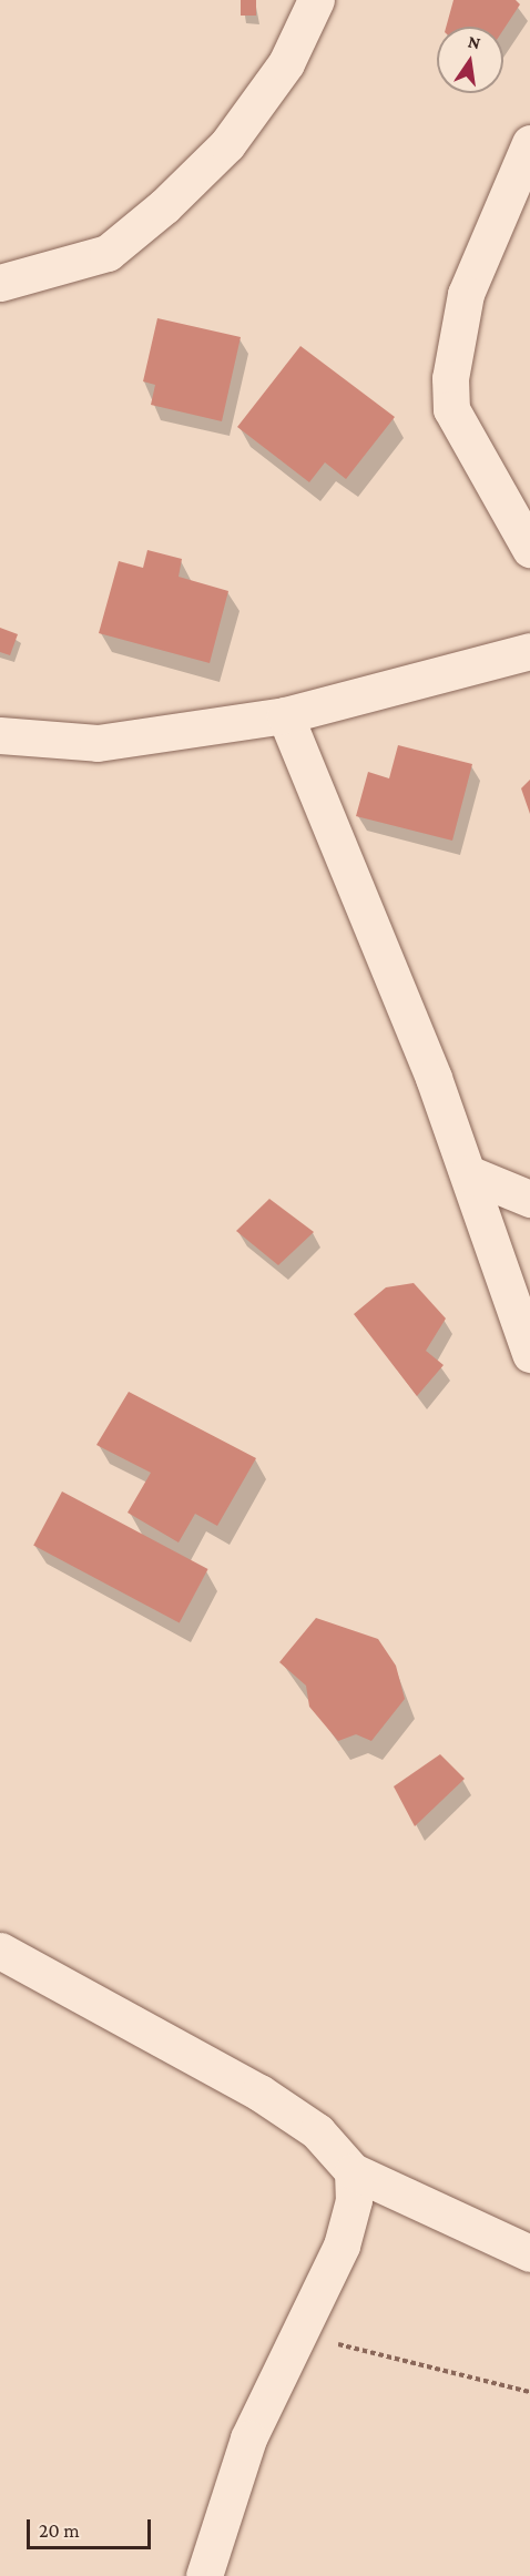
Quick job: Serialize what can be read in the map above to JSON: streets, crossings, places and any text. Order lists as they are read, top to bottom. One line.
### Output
{"scale_bar":"20 m","north":"top"}
